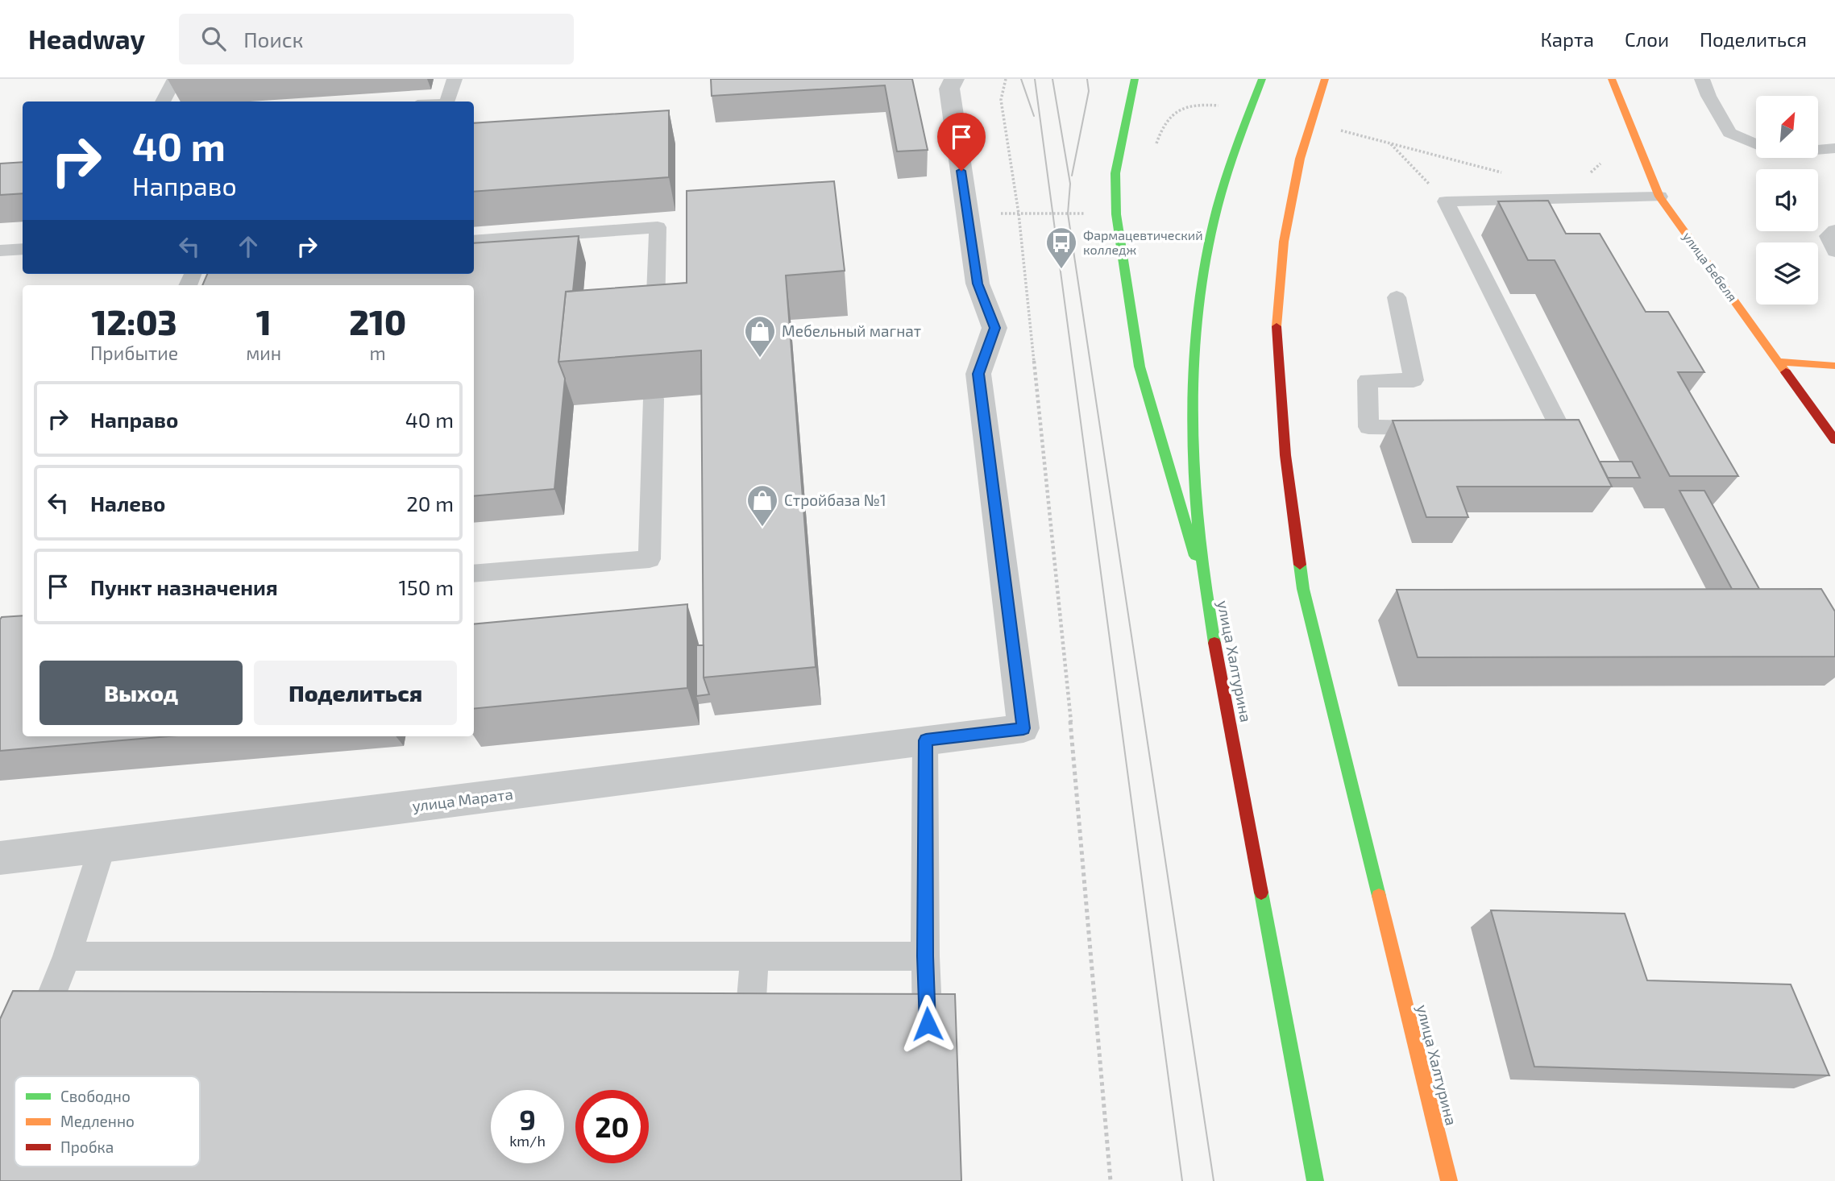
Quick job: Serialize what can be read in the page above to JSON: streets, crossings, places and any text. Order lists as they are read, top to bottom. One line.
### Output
{"streets":{"main road":["улица Бебеля","улица Халтурина"],"street":["улица Марата"]},"places":{"bus stop":["Фармацевтический колледж"],"shop":["Мебельный магнат","Стройбаза №1"]},"legend":["Свободно","Медленно","Пробка"],"north":"top right","page":{"header":"Headway","search":"Поиск","nav":["Карта","Слои","Поделиться"],"turn":["40 m","Направо"],"eta":["12:03","Прибытие","1","мин","210","m"],"list":[{"name":"Направо","value":"40 m"},{"name":"Налево","value":"20 m"},{"name":"Пункт назначения","value":"150 m"}],"buttons":["Выход","Поделиться"],"speed":"9 km/h","limit":"20"}}
